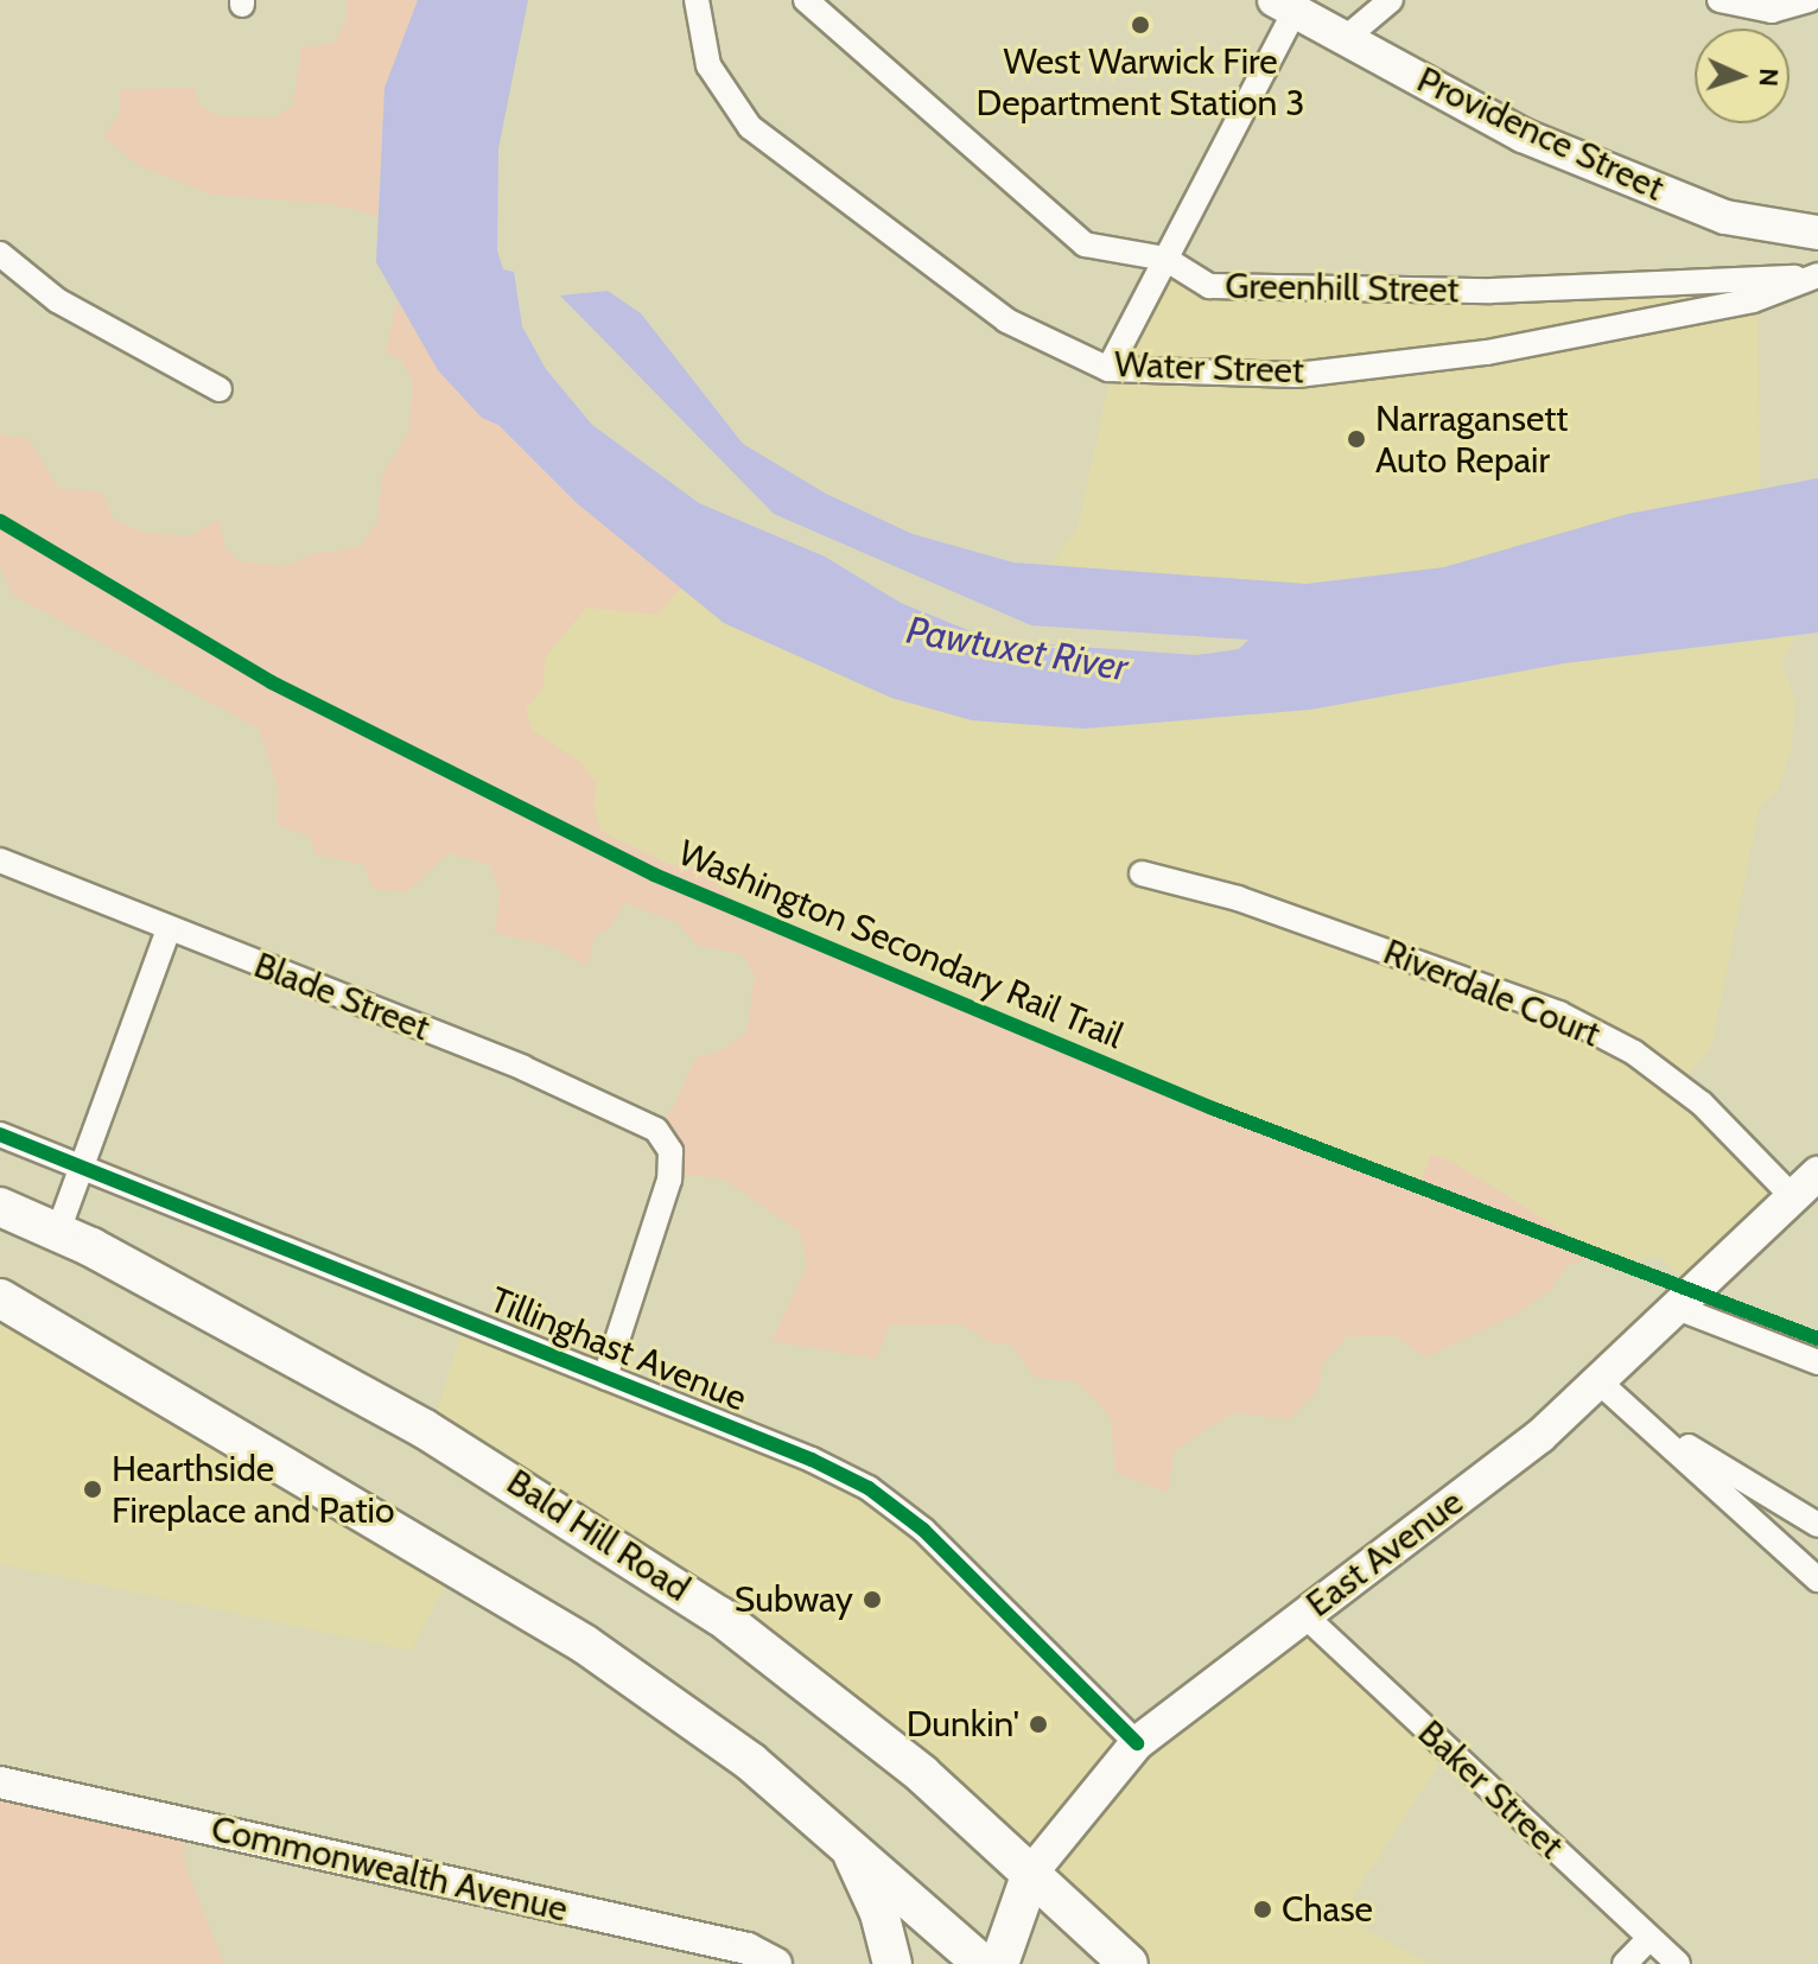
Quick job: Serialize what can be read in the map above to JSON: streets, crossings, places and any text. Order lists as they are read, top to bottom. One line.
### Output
{"streets":{"main road":["Providence Street","Bald Hill Road","East Avenue"],"street":["Greenhill Street","Water Street","Riverdale Court","Blade Street","Tillinghast Avenue","Baker Street","Commonwealth Avenue"],"cycle path":["Washington Secondary Rail Trail"]},"crossings":[["Greenhill Street","Water Street"],["Riverdale Court","East Avenue"],["Blade Street","Tillinghast Avenue"],["Tillinghast Avenue","East Avenue"],["Bald Hill Road","East Avenue"],["East Avenue","Baker Street"]],"water":["Pawtuxet River"],"places":["West Warwick Fire Department Station 3","Narragansett Auto Repair","Hearthside Fireplace and Patio","Subway","Dunkin'","Chase"],"north":"right"}
